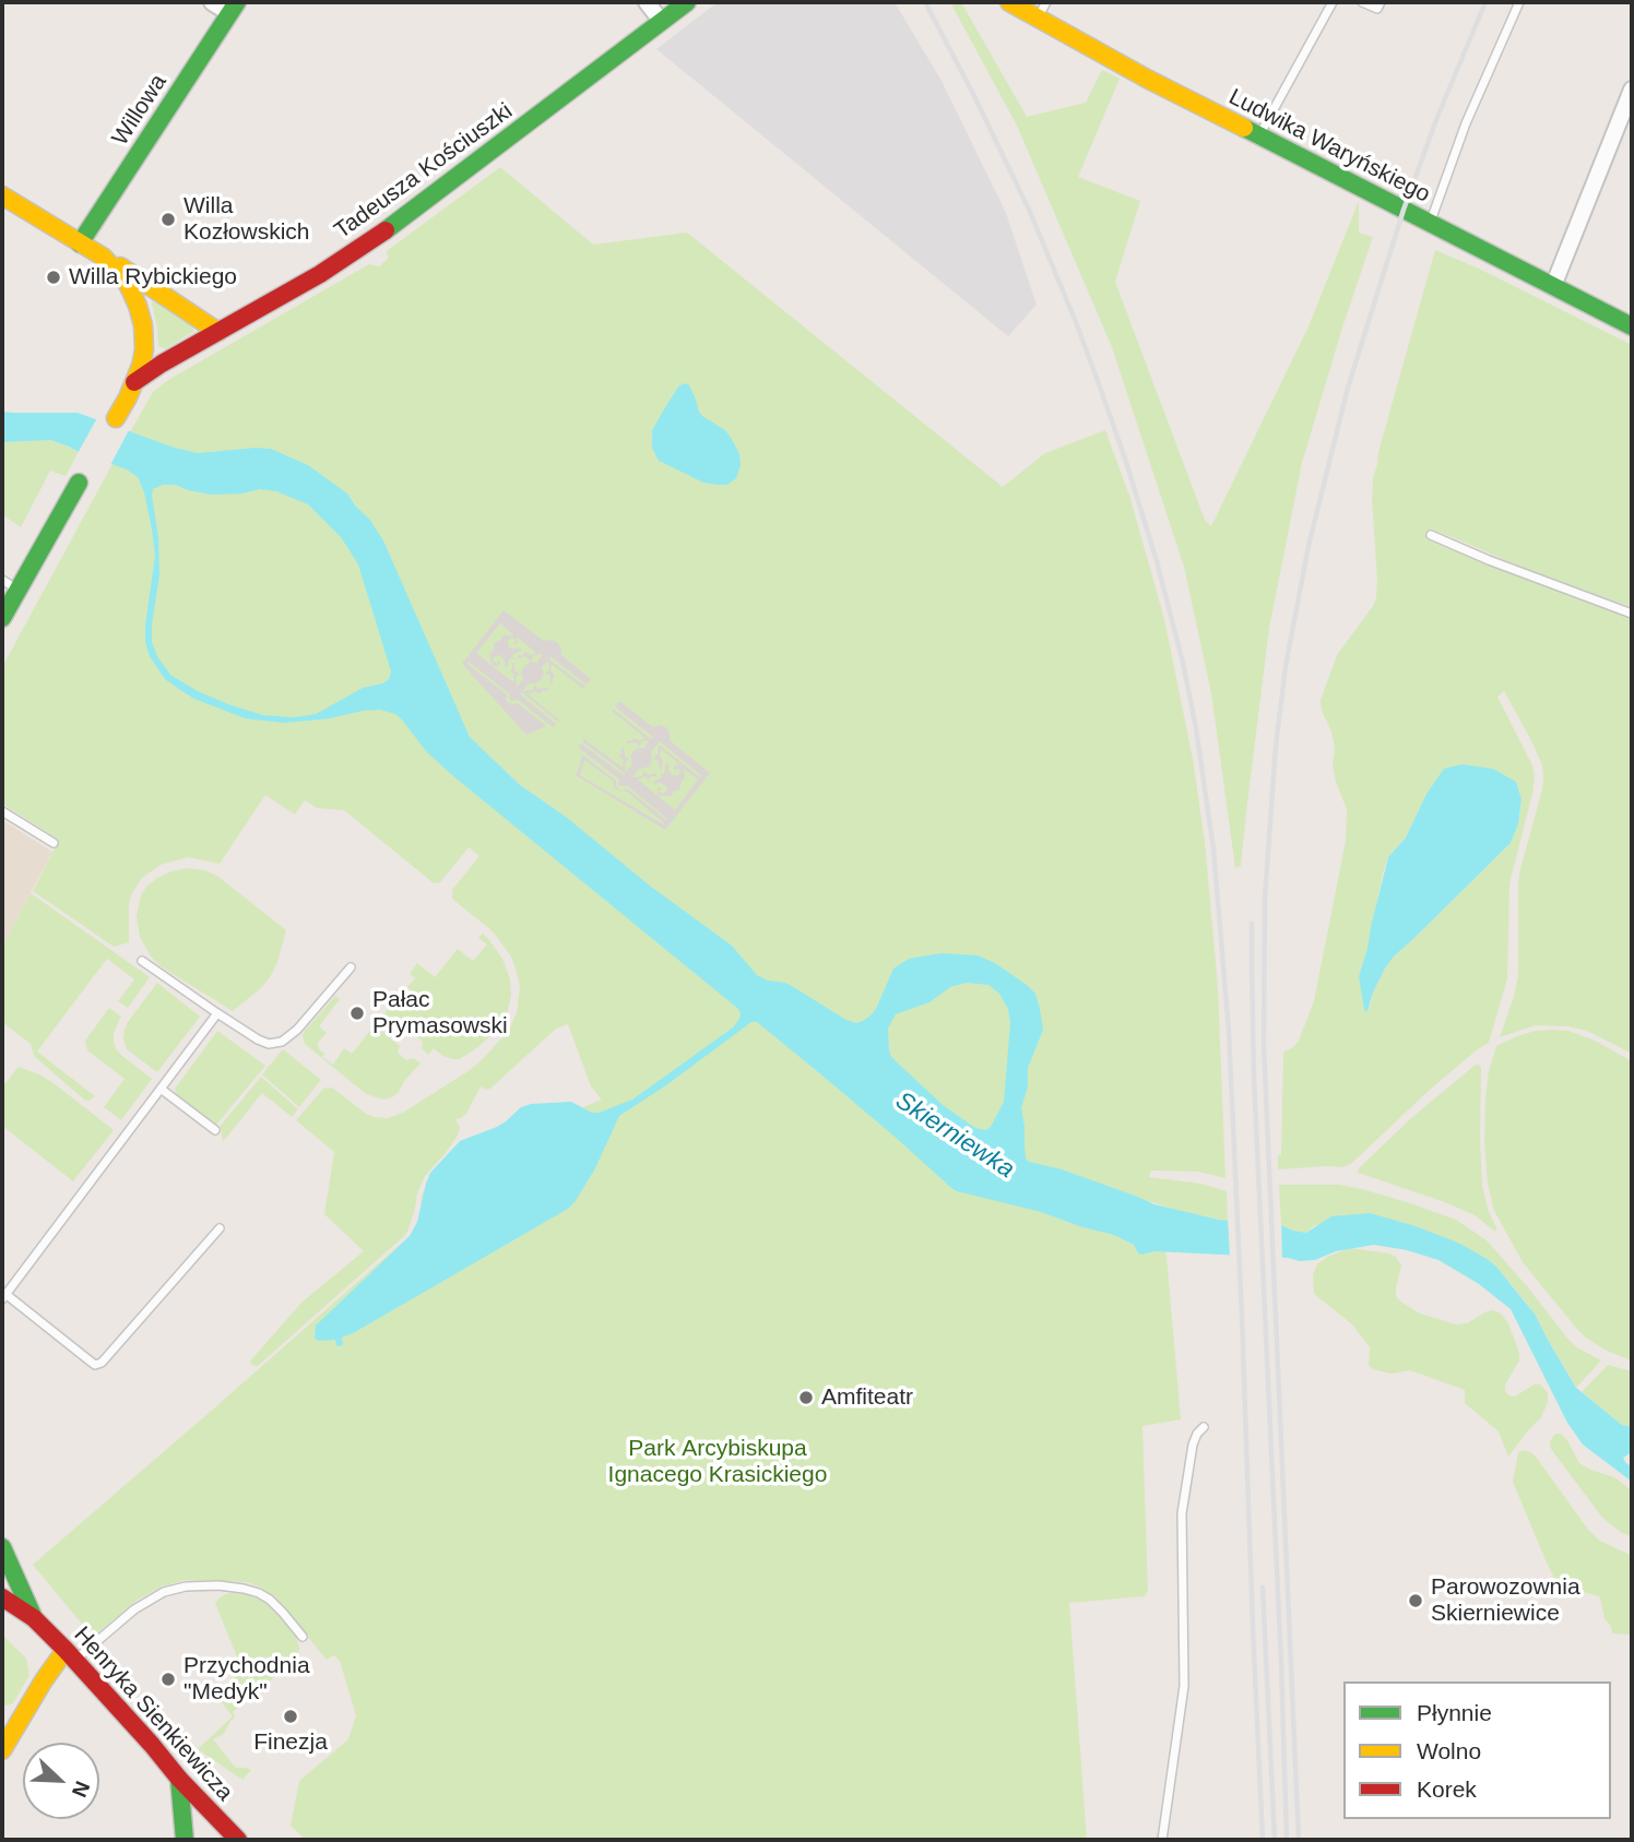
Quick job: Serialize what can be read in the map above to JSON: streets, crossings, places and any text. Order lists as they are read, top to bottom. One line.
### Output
{"streets":{"street":["Willowa","Ludwika Waryńskiego","Tadeusza Kościuszki","Henryka Sienkiewicza"]},"water":["Skierniewka"],"parks":["Park Arcybiskupa Ignacego Krasickiego"],"places":["Willa Kozłowskich","Willa Rybickiego","Pałac Prymasowski","Amfiteatr","Parowozownia Skierniewice","Przychodnia \"Medyk\"","Finezja"],"legend":["Płynnie","Wolno","Korek"],"north":"bottom right"}
